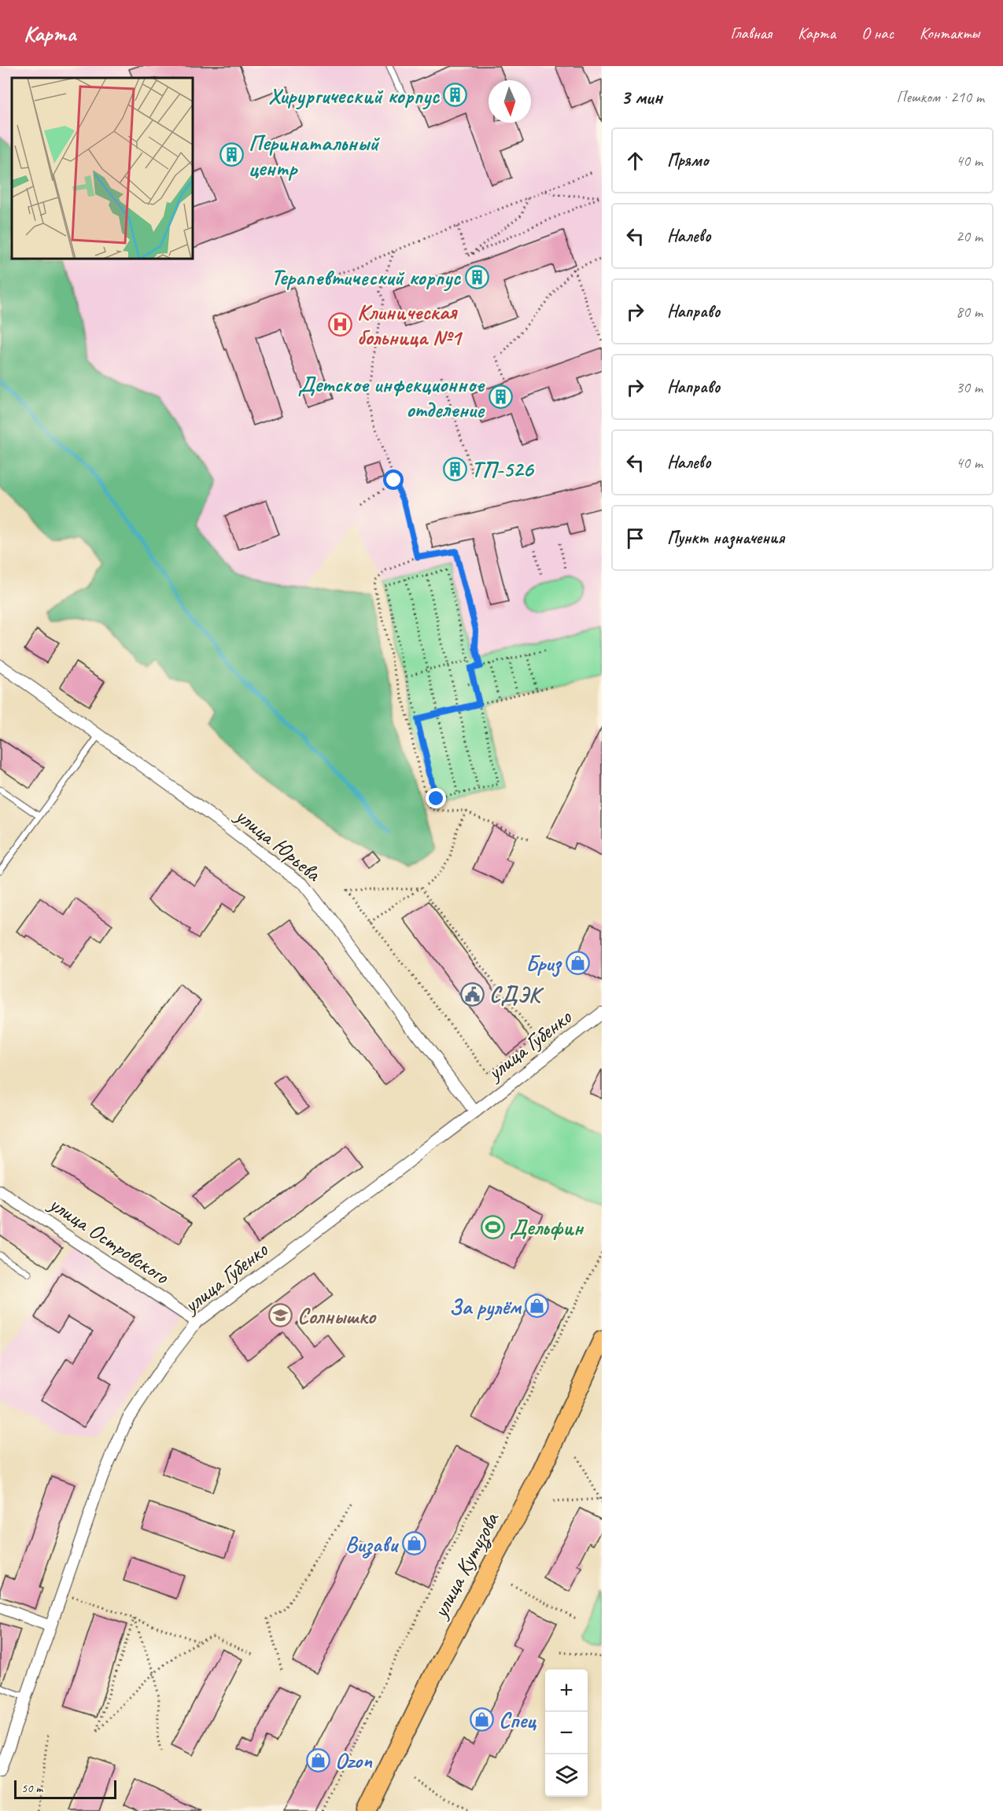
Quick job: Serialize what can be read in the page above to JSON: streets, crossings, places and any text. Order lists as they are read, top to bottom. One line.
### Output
{"streets":{"main road":["улица Кутузова"],"street":["улица Юрьева","улица Губенко","улица Островского"]},"crossings":[["улица Юрьева","улица Губенко"],["улица Губенко","улица Островского"]],"places":{"building":["Хирургический корпус","Перинатальный центр","Терапевтический корпус","Детское инфекционное отделение","ТП-526"],"hospital":["Клиническая больница №1"],"shop":["Бриз","За рулём","Визави","Спец","Ozon"],"public building":["СДЭК"],"sports":["Дельфин"],"school or university":["Солнышко"]},"scale_bar":"50 m","north":"bottom","page":{"header":"Карта","nav":["Главная","Карта","О нас","Контакты"],"heading":["3 мин","Пешком · 210 m"],"list":[["Прямо","40 m"],["Налево","20 m"],["Направо","80 m"],["Направо","30 m"],["Налево","40 m"],"Пункт назначения"],"map_buttons":["+","−"],"scale":"50 m"}}
